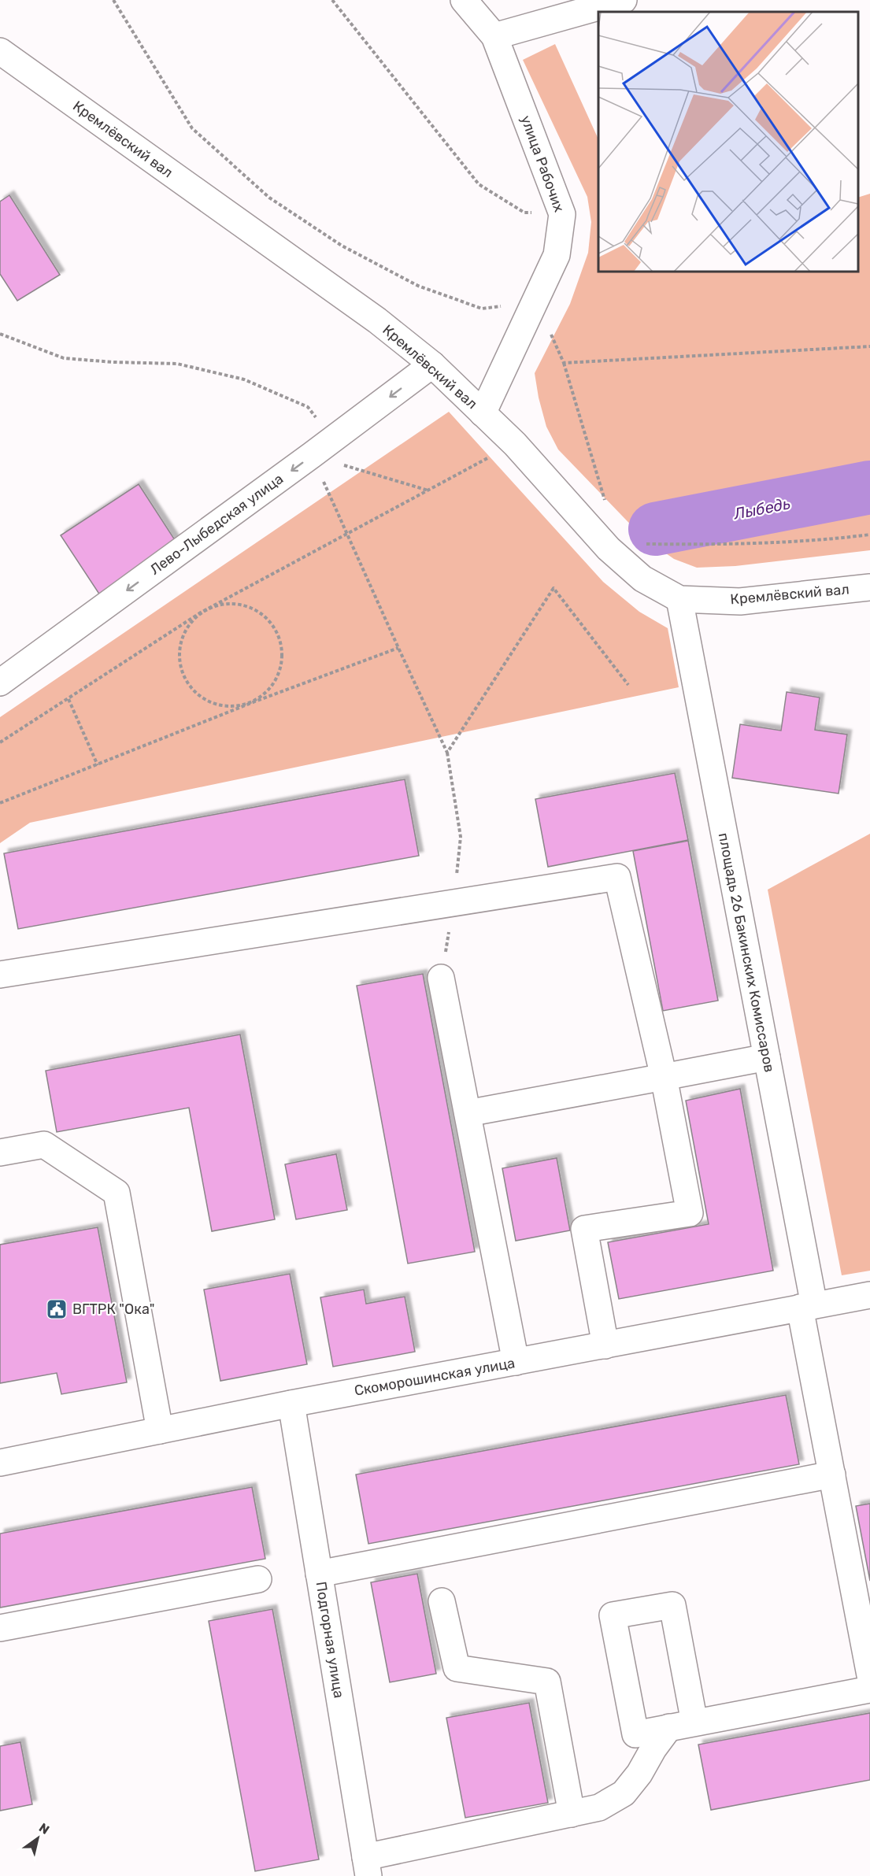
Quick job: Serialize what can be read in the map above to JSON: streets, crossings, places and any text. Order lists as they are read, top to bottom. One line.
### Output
{"streets":{"street":["Кремлёвский вал","улица Рабочих","Лево-Лыбедская улица","площадь 26 Бакинских Комиссаров","Скоморошинская улица","Подгорная улица"]},"crossings":[["Кремлёвский вал","улица Рабочих"],["Кремлёвский вал","Лево-Лыбедская улица"],["Кремлёвский вал","площадь 26 Бакинских Комиссаров"],["площадь 26 Бакинских Комиссаров","Скоморошинская улица"],["Скоморошинская улица","Подгорная улица"]],"one_way":["Лево-Лыбедская улица"],"water":["Лыбедь"],"places":{"public building":["ВГТРК \"Ока\""]},"north":"top right"}
